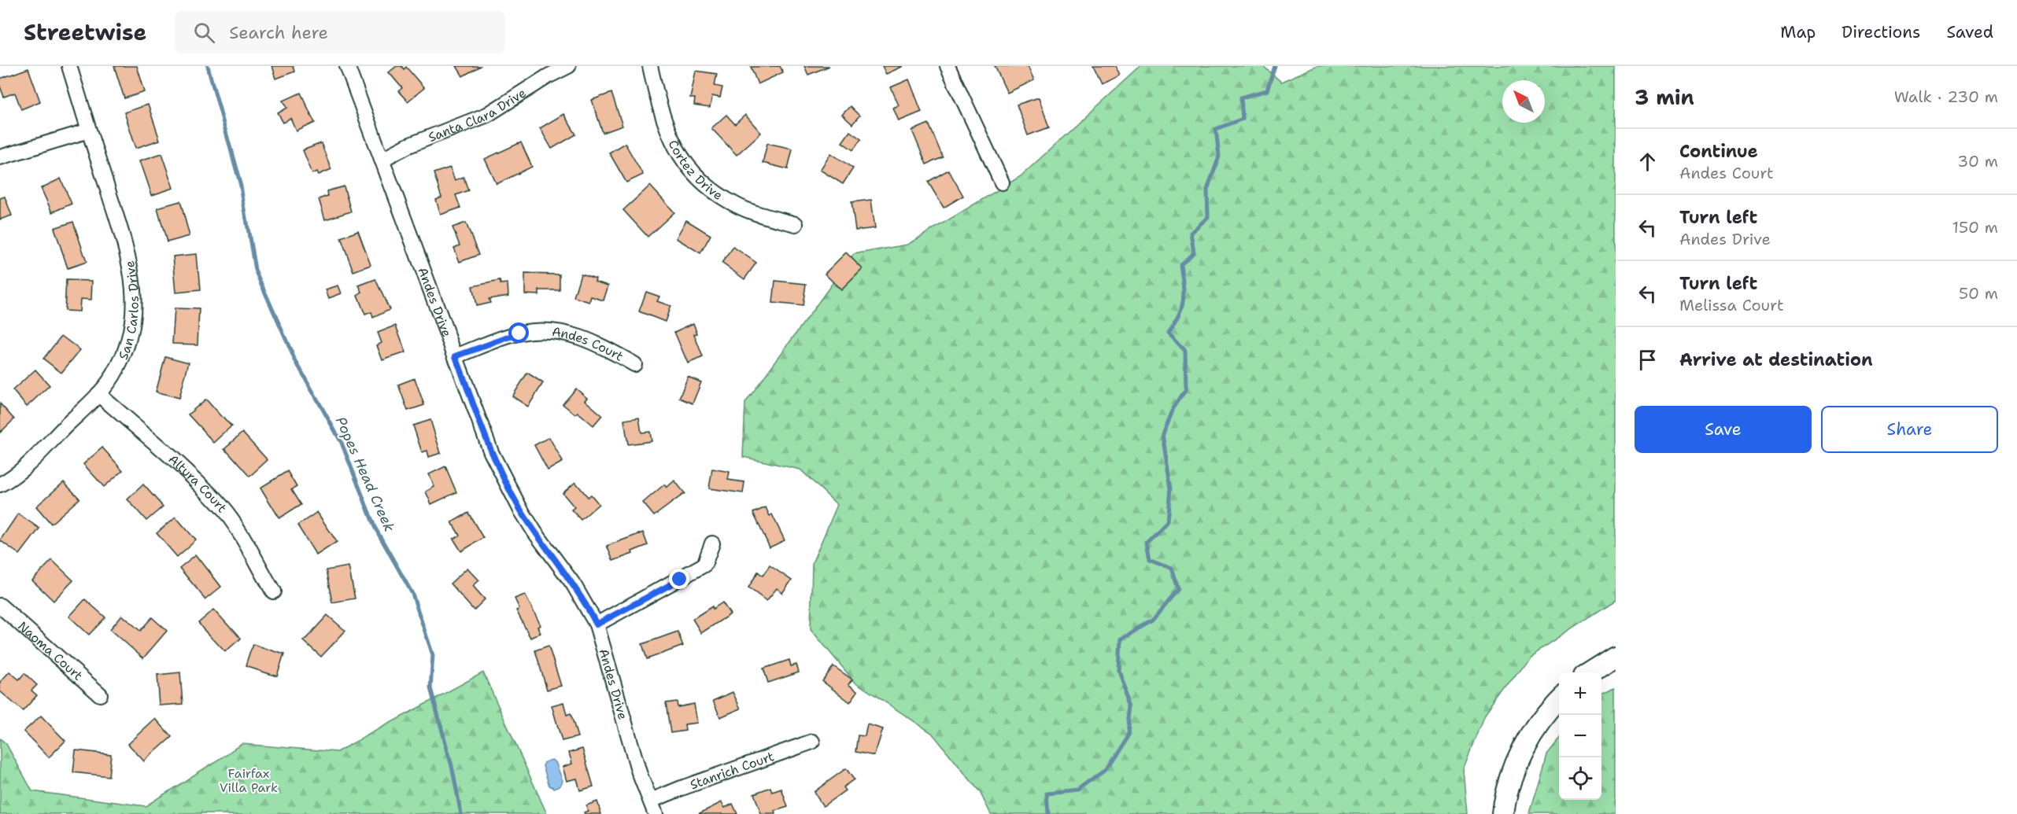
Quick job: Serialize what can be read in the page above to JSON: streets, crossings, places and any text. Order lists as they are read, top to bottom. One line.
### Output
{"streets":{"street":["Santa Clara Drive","Cortez Drive","Andes Drive","San Carlos Drive","Andes Court","Altura Court","Naoma Court","Stanrich Court"]},"crossings":[["Santa Clara Drive","Andes Drive"],["Andes Drive","Andes Court"],["Andes Drive","Stanrich Court"],["San Carlos Drive","Altura Court"]],"water":["Popes Head Creek"],"parks":["Fairfax Villa Park"],"north":"top left","page":{"header":"Streetwise","search":"Search here","nav":["Map","Directions","Saved"],"heading":["3 min","Walk · 230 m"],"list":[["Continue","Andes Court","30 m"],["Turn left","Andes Drive","150 m"],["Turn left","Melissa Court","50 m"],"Arrive at destination"],"buttons":["Save","Share"],"map_buttons":["+","−"]}}
